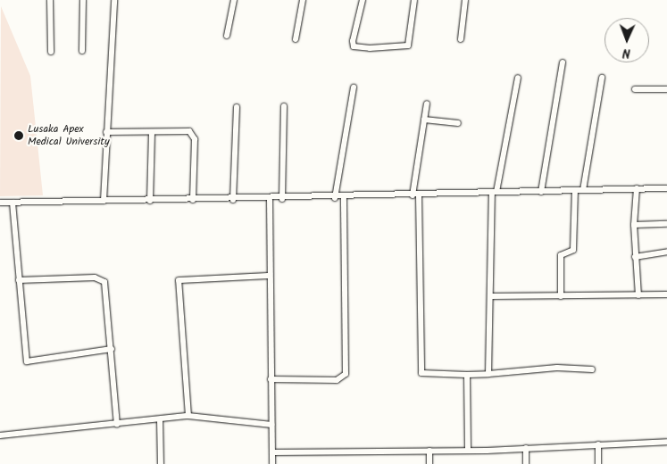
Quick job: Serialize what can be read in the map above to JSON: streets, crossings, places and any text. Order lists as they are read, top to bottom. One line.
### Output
{"places":["Lusaka Apex Medical University"],"north":"bottom"}
